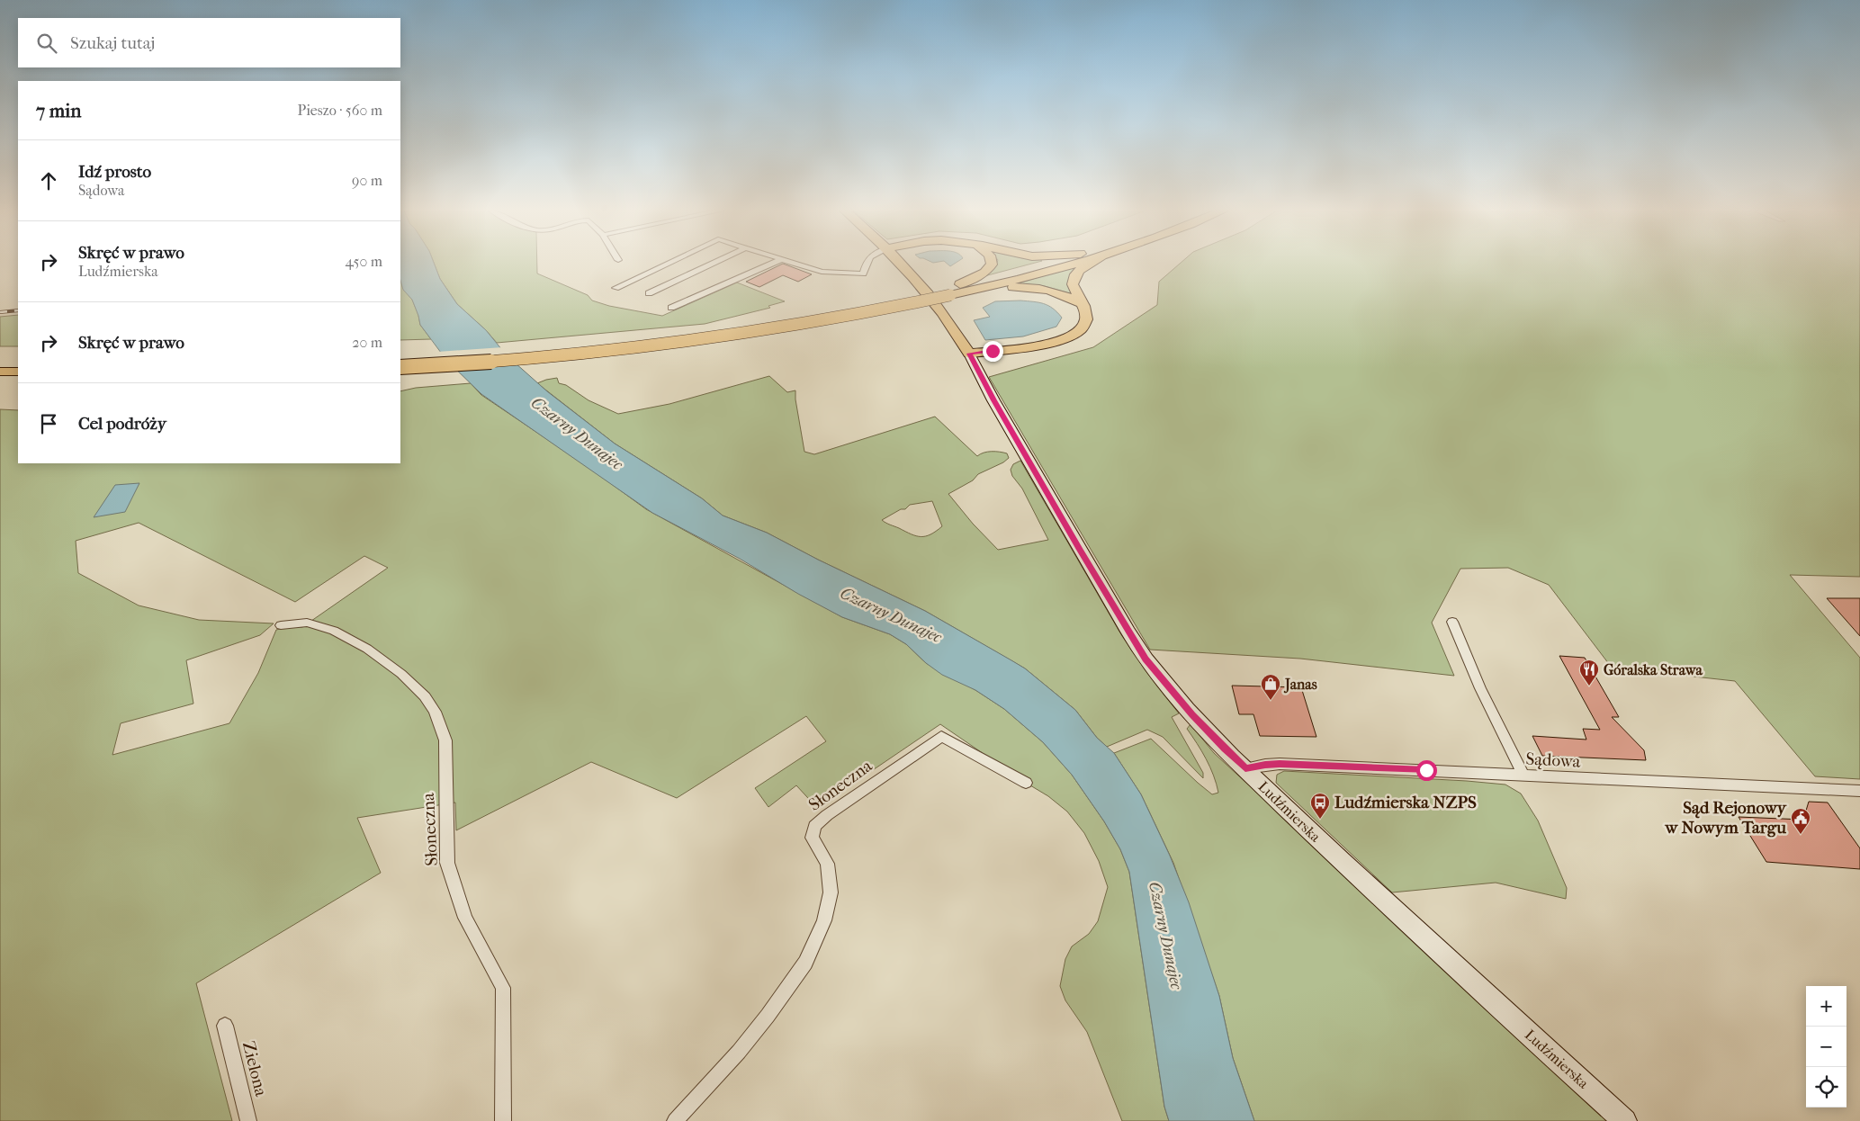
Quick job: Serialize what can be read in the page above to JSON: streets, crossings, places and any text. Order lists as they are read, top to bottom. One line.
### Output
{"streets":{"main road":["Ludźmierska"],"street":["Sądowa","Słoneczna","Zielona"]},"crossings":[["Sądowa","Ludźmierska"]],"water":["Czarny Dunajec"],"places":{"restaurant":["Góralska Strawa"],"shop":["Janas"],"bus stop":["Ludźmierska NZPS"],"public building":["Sąd Rejonowy w Nowym Targu"]},"page":{"search":"Szukaj tutaj","heading":["7 min","Pieszo · 560 m"],"list":[["Idź prosto","Sądowa","90 m"],["Skręć w prawo","Ludźmierska","450 m"],["Skręć w prawo","20 m"],"Cel podróży"],"map_buttons":["+","−"]}}
